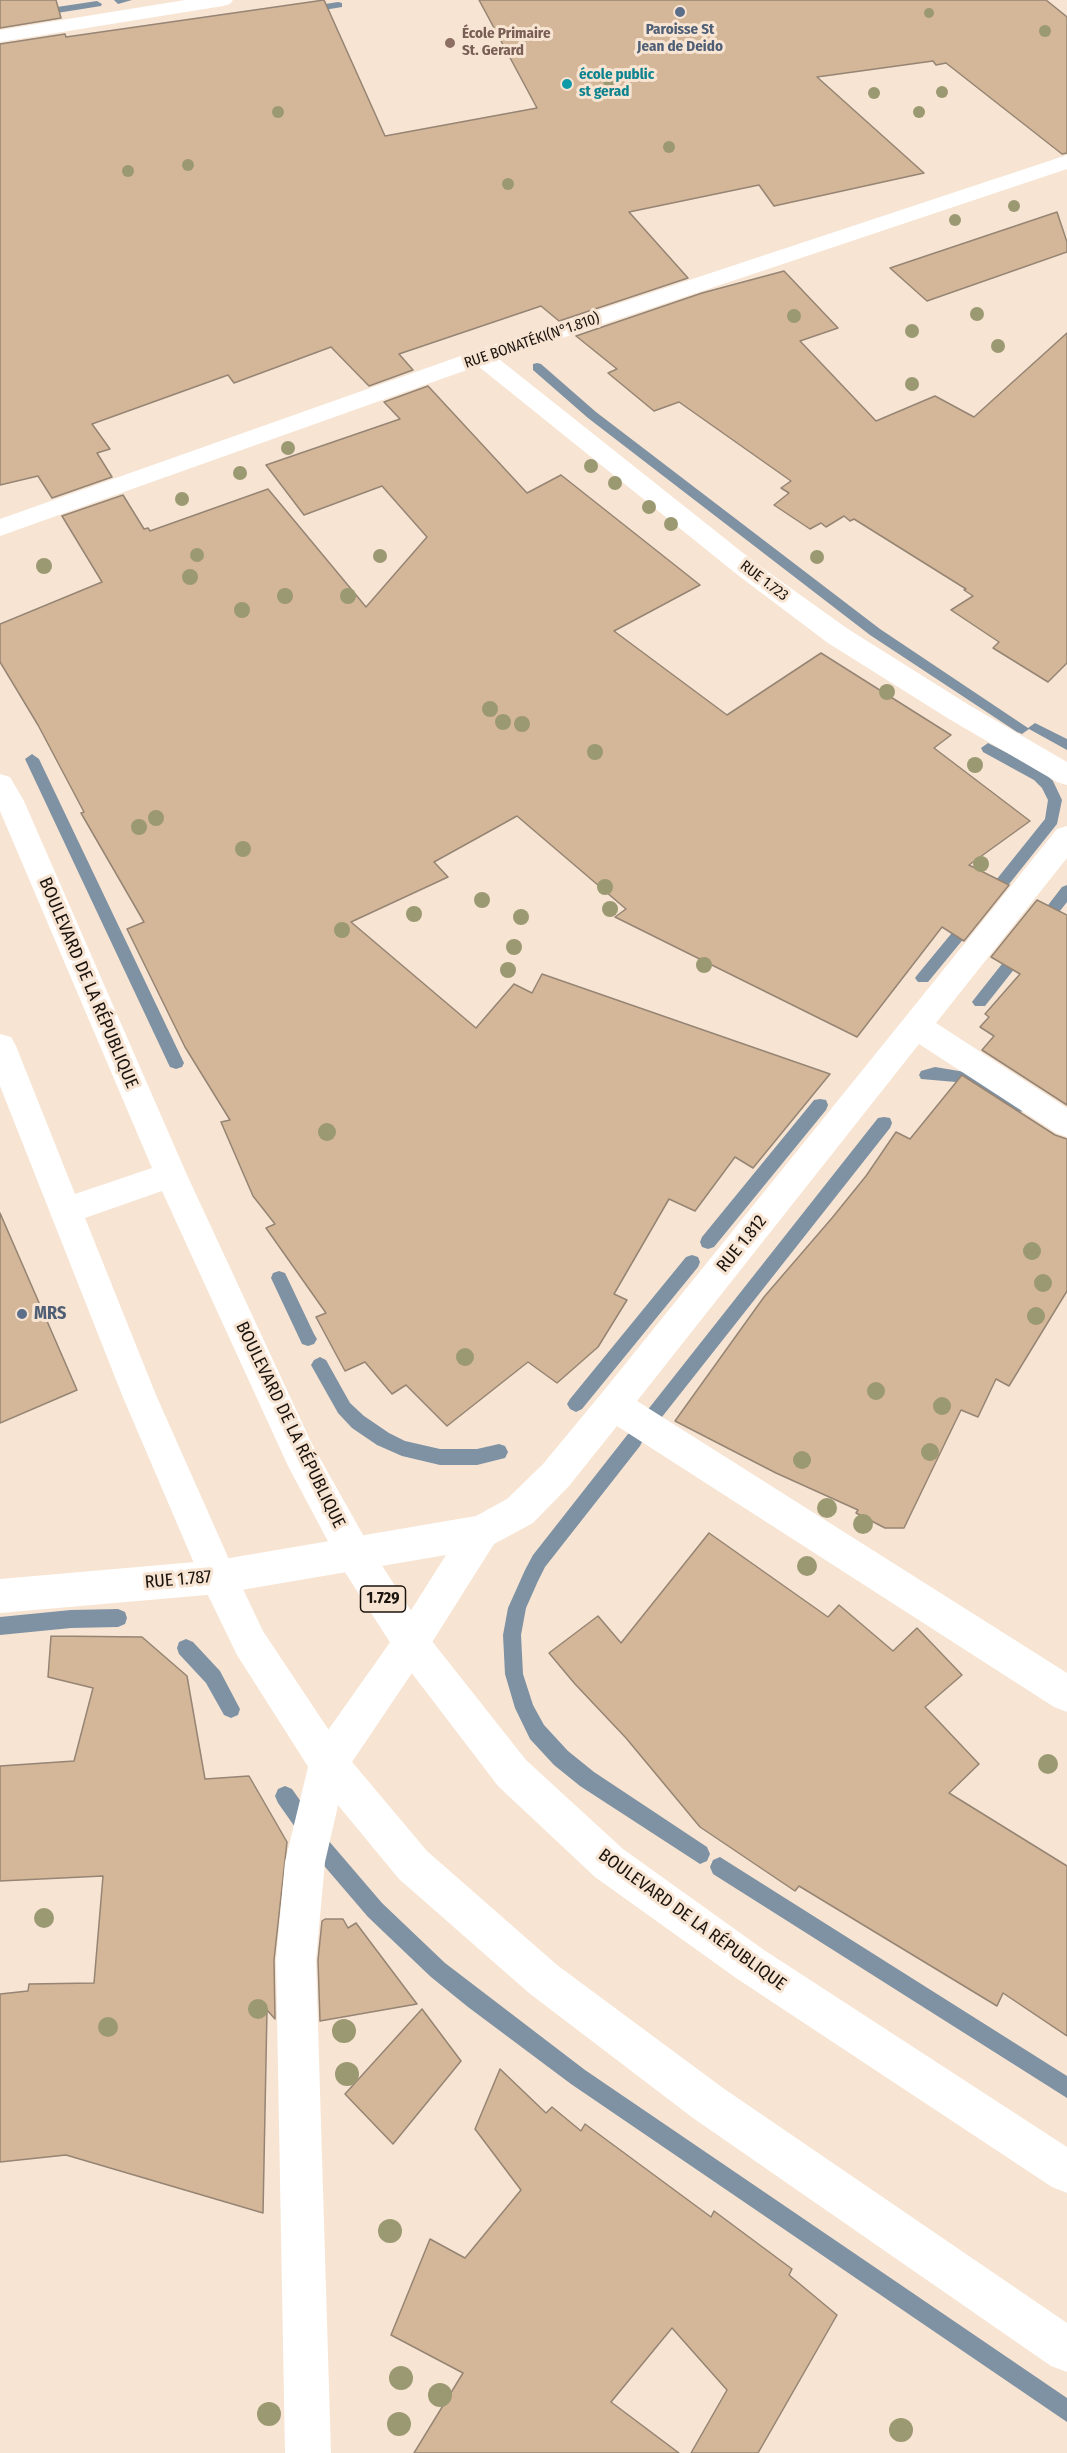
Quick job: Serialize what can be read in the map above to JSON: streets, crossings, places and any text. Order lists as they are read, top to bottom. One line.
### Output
{"streets":{"street":["RUE BONATÉKI(N°1.810)","RUE 1.723","BOULEVARD DE LA RÉPUBLIQUE","RUE 1.812","RUE 1.787","1.729"]},"crossings":[["RUE BONATÉKI(N°1.810)","RUE 1.723"],["BOULEVARD DE LA RÉPUBLIQUE","RUE 1.812"],["BOULEVARD DE LA RÉPUBLIQUE","RUE 1.787"],["RUE 1.812","RUE 1.787"]],"places":["Paroisse St Jean de Deido","École Primaire St. Gerard","école public st gerad","MRS"]}
